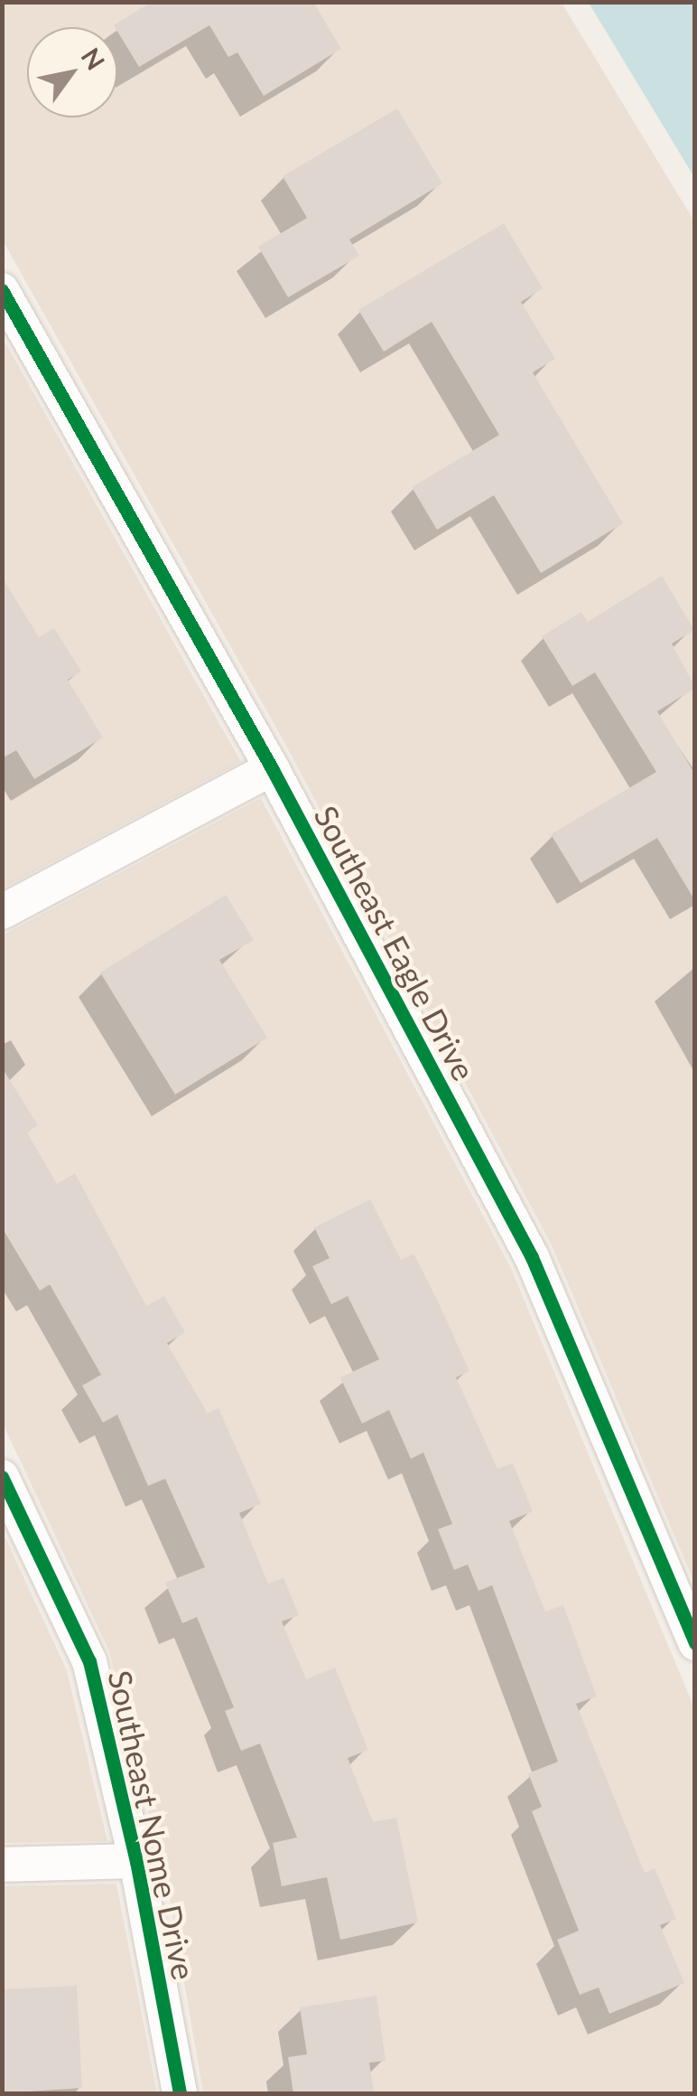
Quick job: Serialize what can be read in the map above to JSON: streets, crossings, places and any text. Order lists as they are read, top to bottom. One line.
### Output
{"streets":{"street":["Southeast Eagle Drive","Southeast Nome Drive"]},"north":"top right"}
